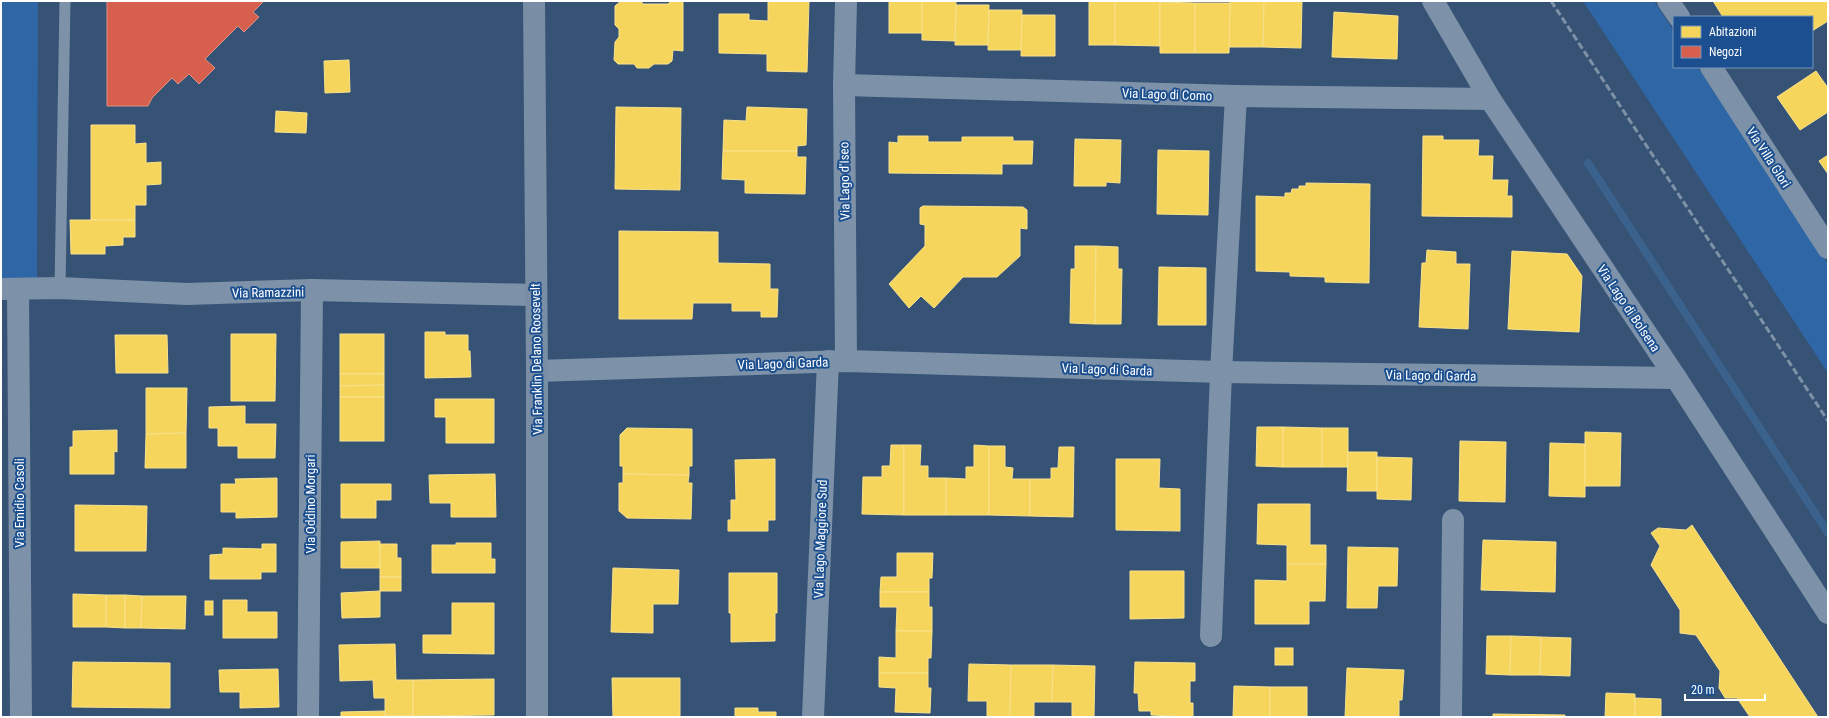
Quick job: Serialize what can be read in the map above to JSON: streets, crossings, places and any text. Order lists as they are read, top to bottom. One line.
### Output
{"streets":{"main road":["Via Franklin Delano Roosevelt"],"street":["Via Lago di Como","Via Villa Glori","Via Lago d'Iseo","Via Ramazzini","Via Lago di Bolsena","Via Lago di Garda","Via Emidio Casoli","Via Oddino Morgari","Via Lago Maggiore Sud"]},"crossings":[["Via Lago di Como","Via Lago d'Iseo"],["Via Lago di Como","Via Lago di Bolsena"],["Via Lago d'Iseo","Via Lago di Garda"],["Via Lago d'Iseo","Via Lago Maggiore Sud"],["Via Ramazzini","Via Franklin Delano Roosevelt"],["Via Ramazzini","Via Emidio Casoli"],["Via Ramazzini","Via Oddino Morgari"],["Via Lago di Bolsena","Via Lago di Garda"],["Via Franklin Delano Roosevelt","Via Lago di Garda"],["Via Lago di Garda","Via Lago Maggiore Sud"]],"legend":["Abitazioni","Negozi"],"scale_bar":"20 m"}
